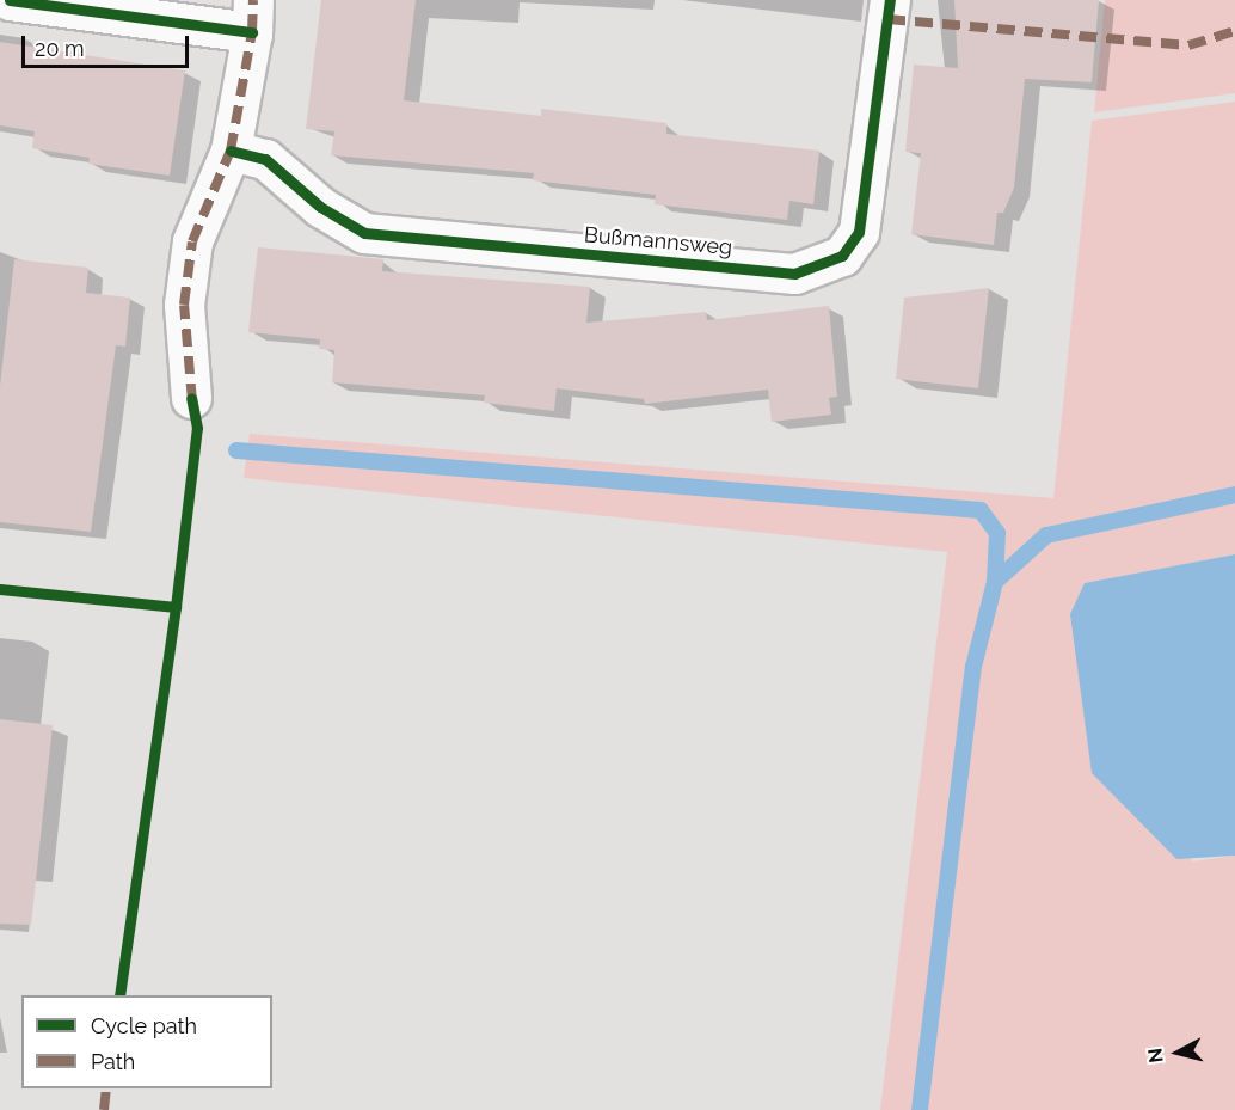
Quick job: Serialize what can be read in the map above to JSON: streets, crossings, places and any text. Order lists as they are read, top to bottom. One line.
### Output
{"streets":{"street":["Bußmannsweg"]},"legend":["Cycle path","Path"],"scale_bar":"20 m","north":"left"}
